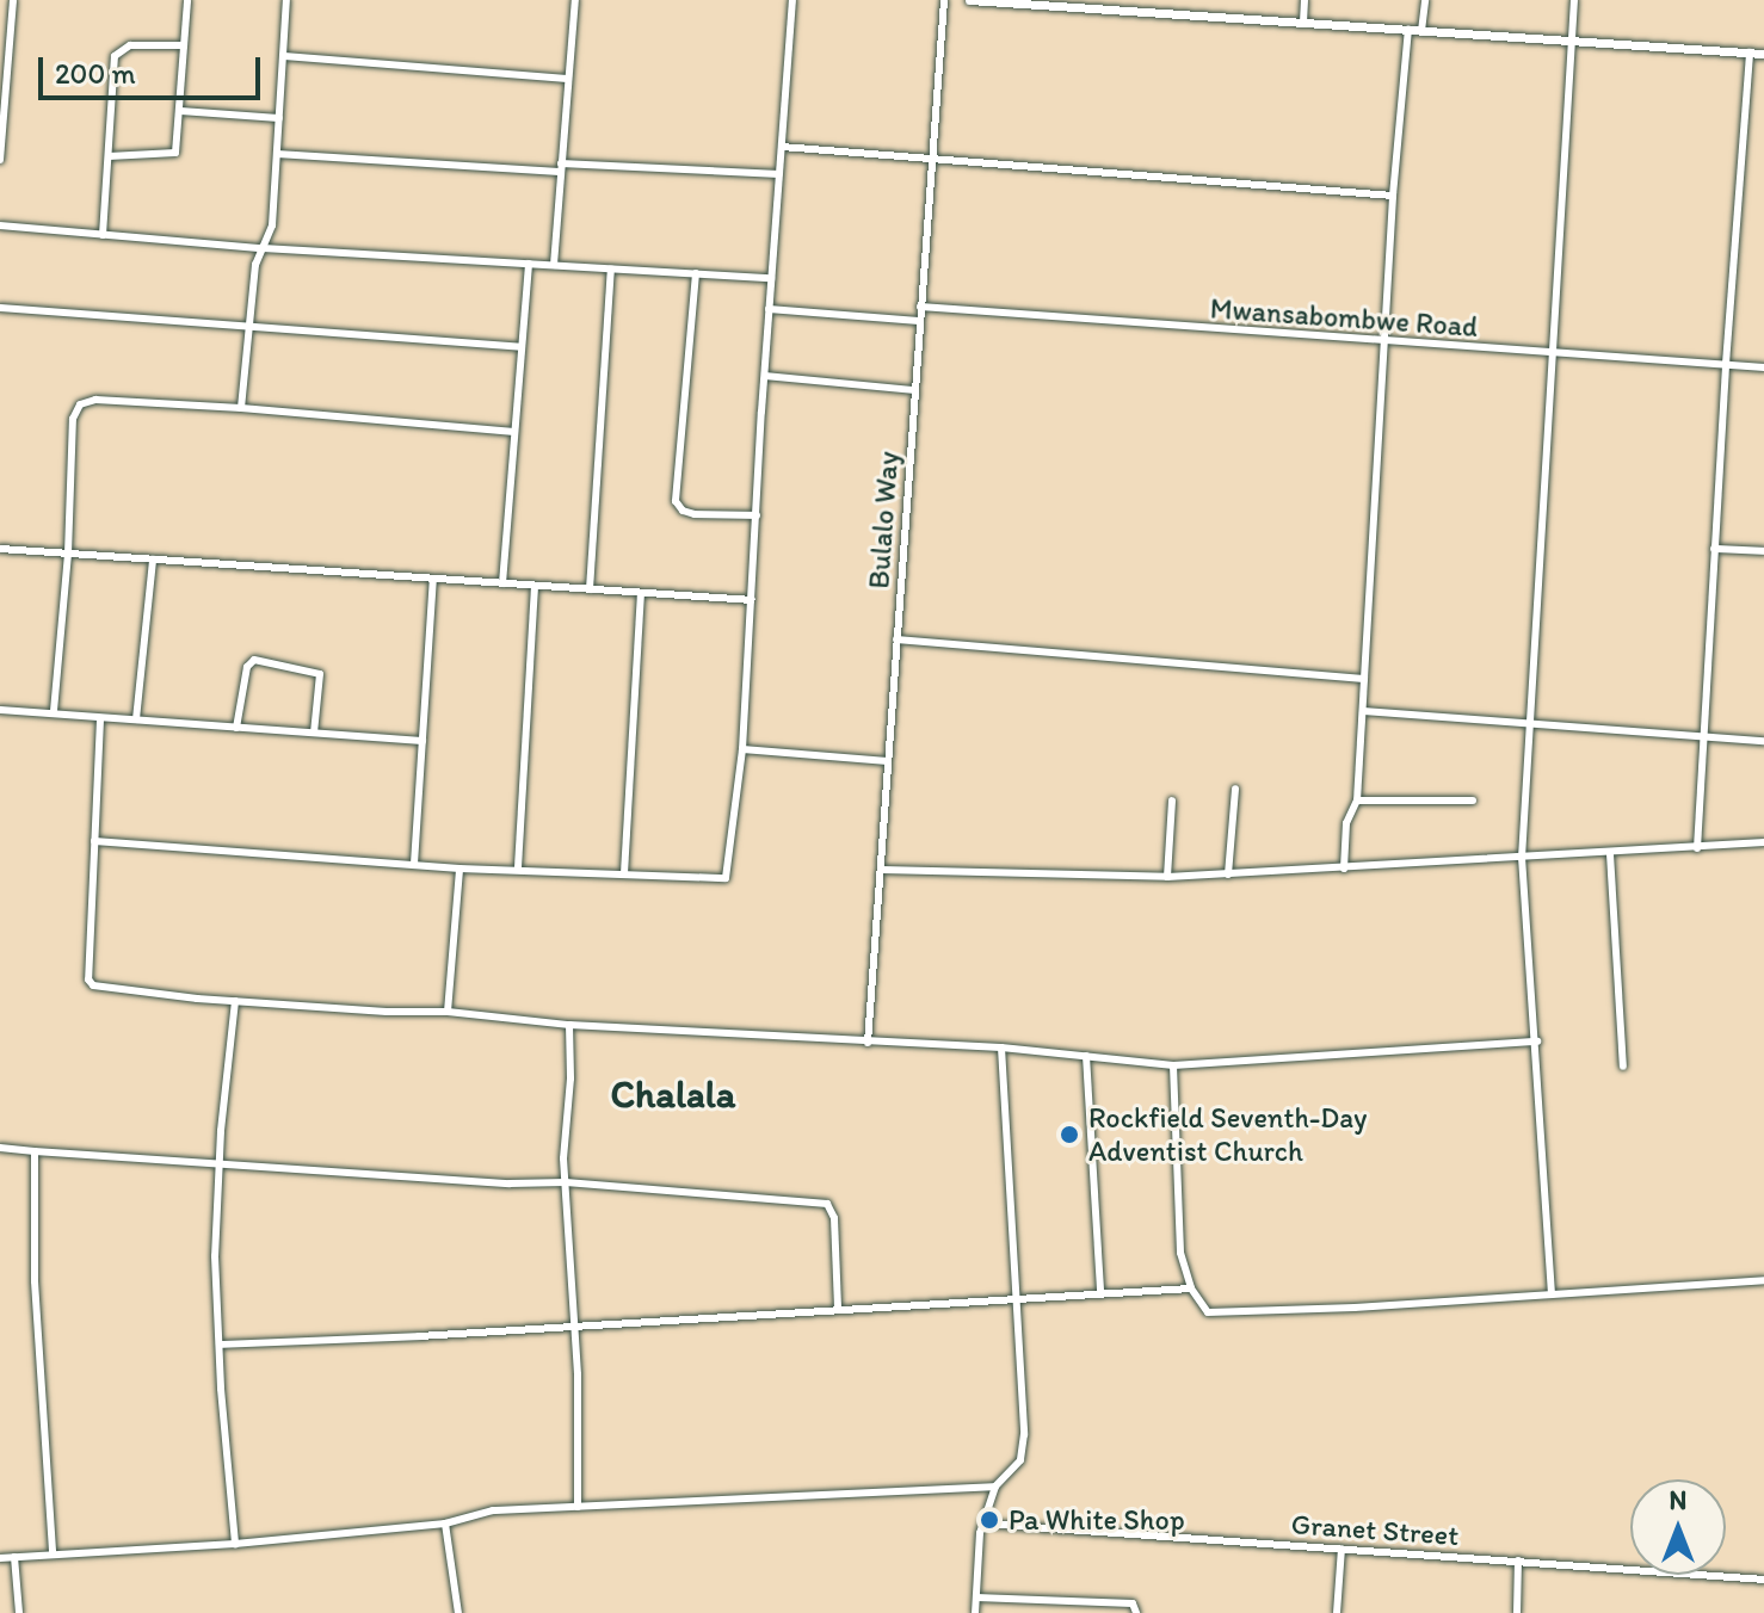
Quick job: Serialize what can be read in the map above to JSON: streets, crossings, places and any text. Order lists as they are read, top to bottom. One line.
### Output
{"streets":{"street":["Mwansabombwe Road","Bulalo Way","Granet Street"]},"crossings":[["Mwansabombwe Road","Bulalo Way"]],"districts":["Chalala"],"places":["Rockfield Seventh-Day Adventist Church","Pa White Shop"],"scale_bar":"200 m","north":"top"}
